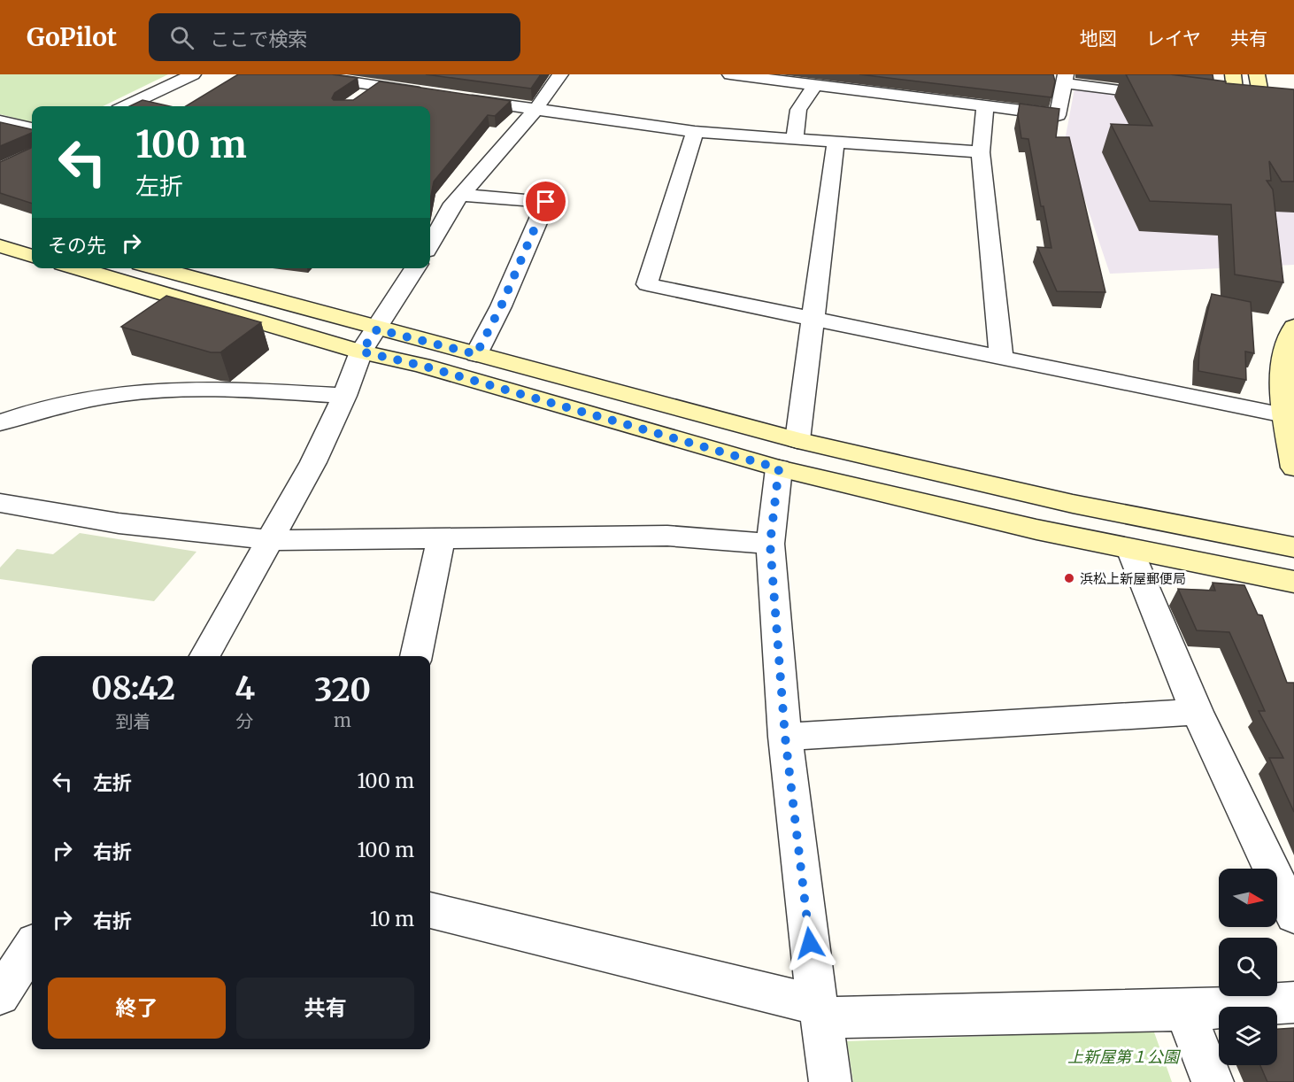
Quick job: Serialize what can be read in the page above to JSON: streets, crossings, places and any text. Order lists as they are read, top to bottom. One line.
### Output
{"parks":["上新屋第１公園"],"places":["浜松上新屋郵便局"],"north":"right","page":{"header":"GoPilot","search":"ここで検索","nav":["地図","レイヤ","共有"],"turn":["100 m","左折"],"then":"その先","eta":["08:42","到着","4","分","320","m"],"list":[{"name":"左折","value":"100 m"},{"name":"右折","value":"100 m"},{"name":"右折","value":"10 m"}],"buttons":["終了","共有"]}}
